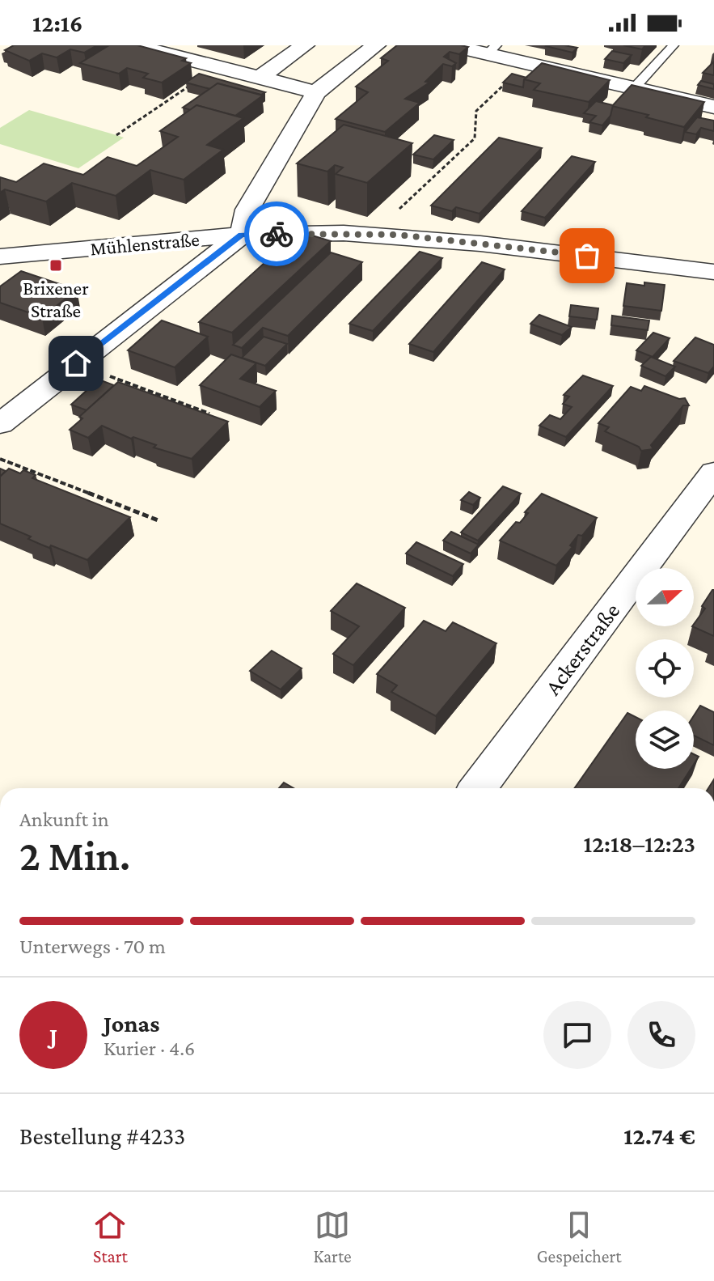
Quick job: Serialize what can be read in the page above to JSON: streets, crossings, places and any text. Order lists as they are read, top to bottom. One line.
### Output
{"streets":{"street":["Mühlenstraße","Ackerstraße"]},"places":{"transit":["Brixener Straße"]},"north":"right","page":{"status":"12:16","heading":["2 Min.","Ankunft in","12:18–12:23"],"panel":["Jonas","Kurier · 4.6","Bestellung #4233","12.74 €"],"bar":"Unterwegs · 70 m","round":"J","tabs":["Start","Karte","Gespeichert"]}}
